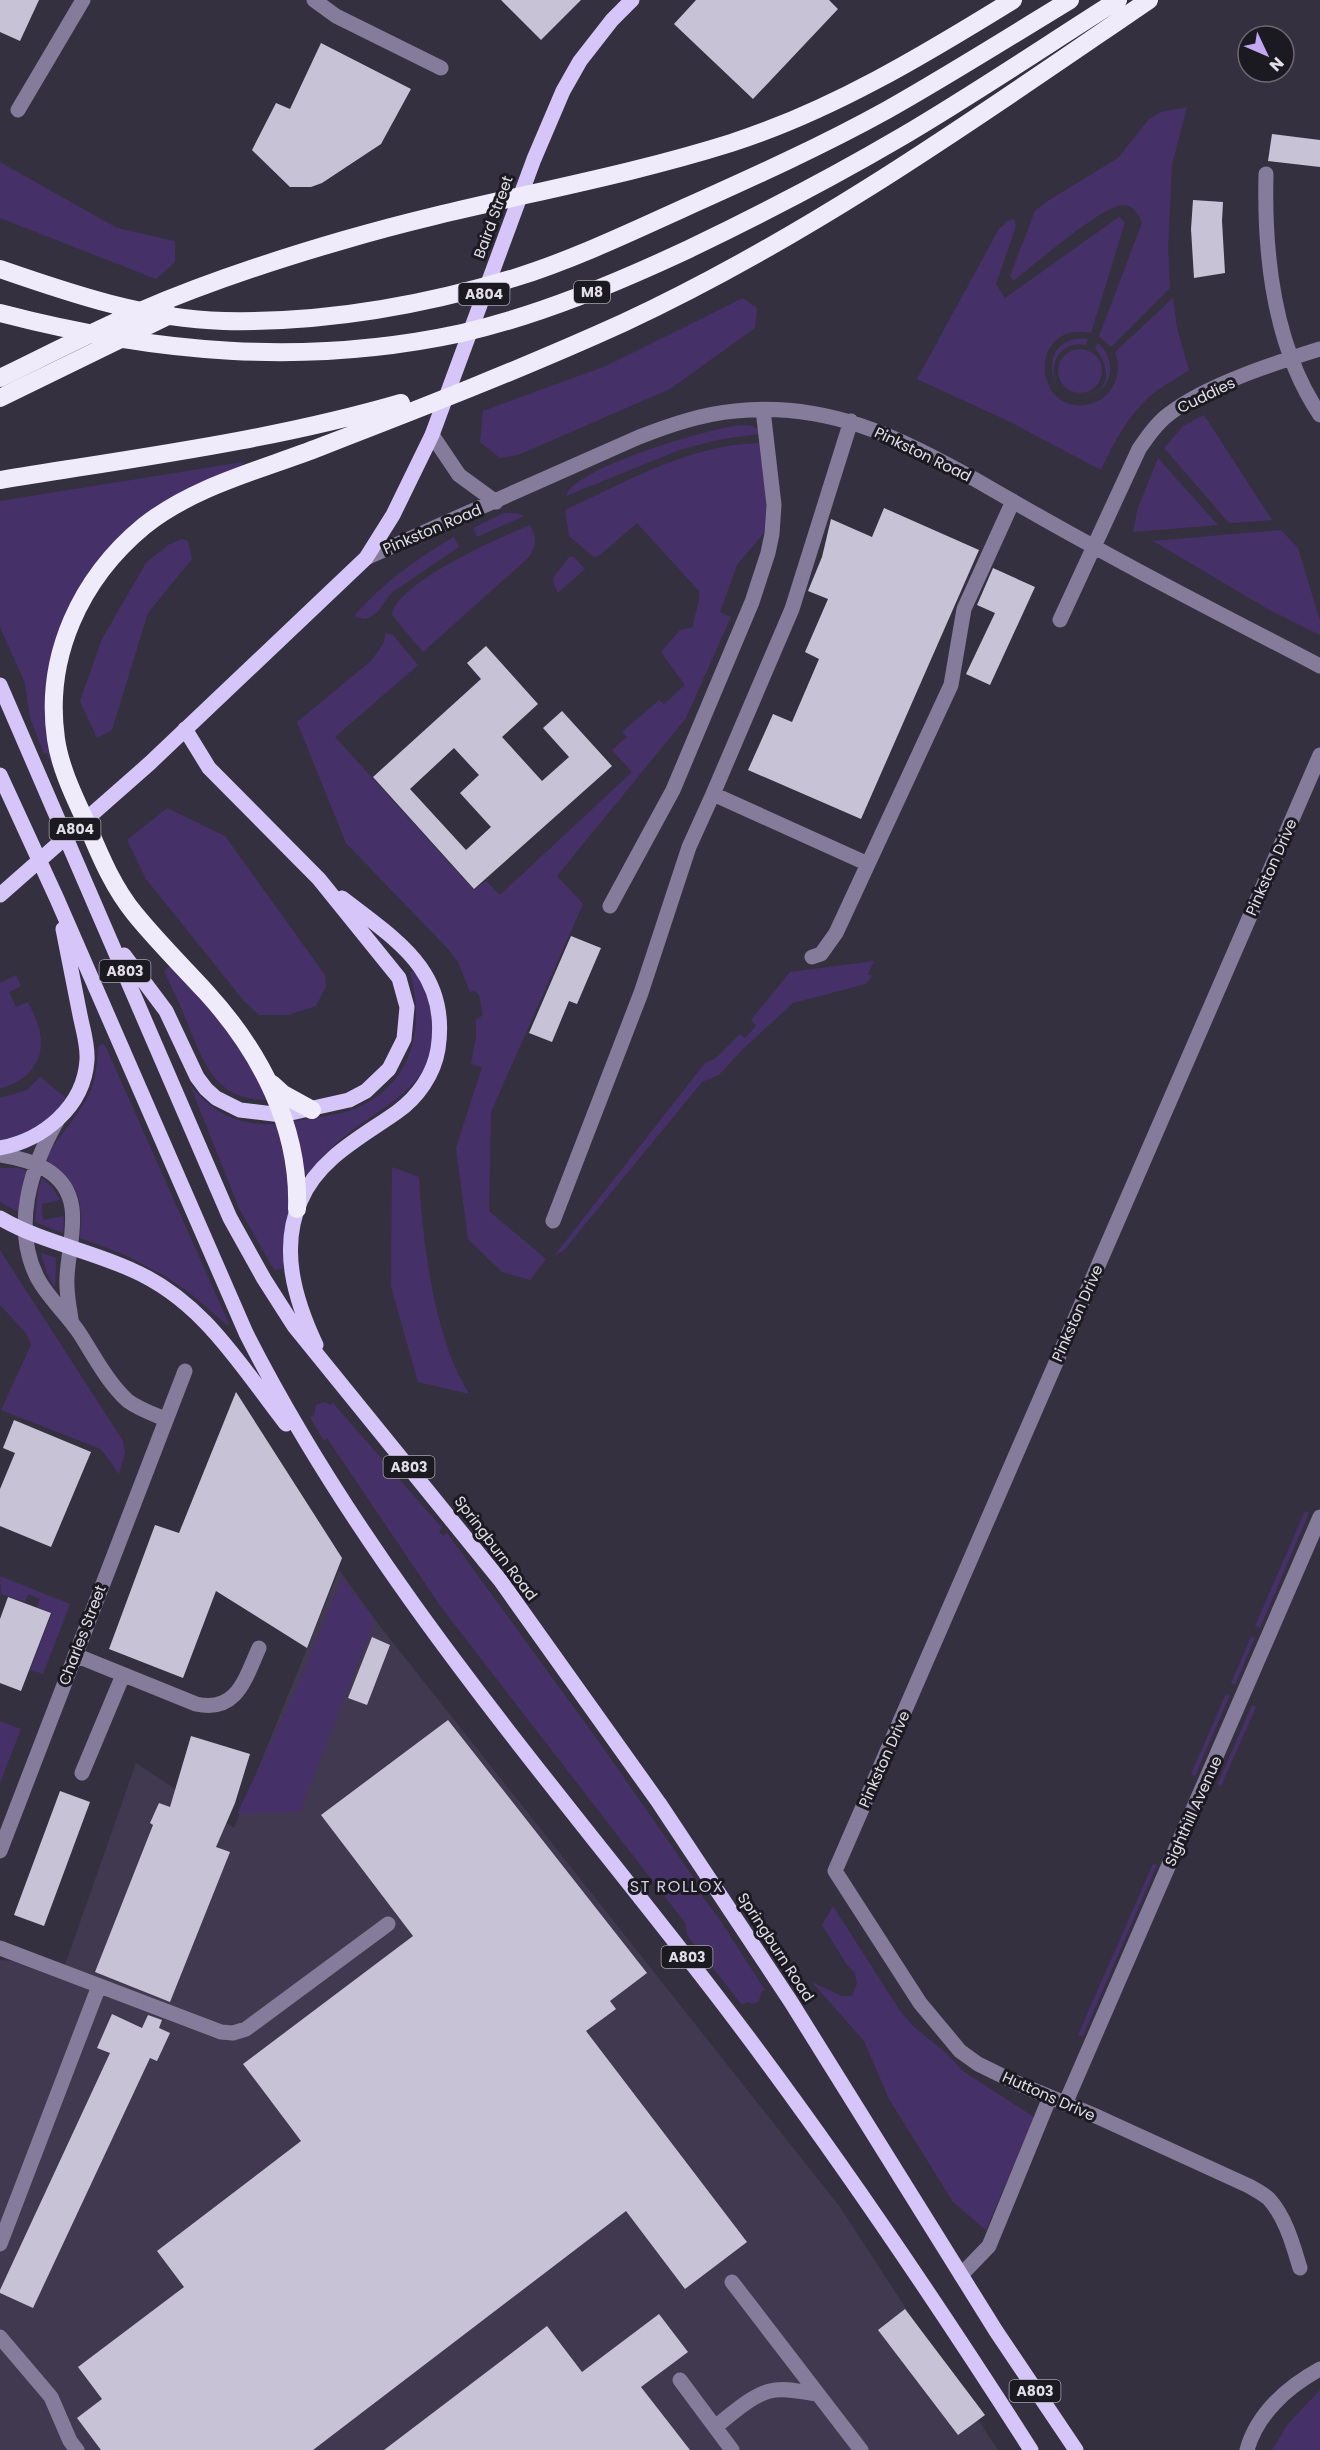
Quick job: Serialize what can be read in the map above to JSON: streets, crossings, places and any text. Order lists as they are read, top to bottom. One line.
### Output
{"streets":{"highway":["M8"],"main road":["Baird Street","A804","A803","Springburn Road"],"street":["Cuddies","Pinkston Road","Pinkston Drive","Charles Street","Sighthill Avenue","Huttons Drive"]},"crossings":[["Baird Street","A804"],["Baird Street","Pinkston Road"],["A804","Pinkston Road"],["A804","A803"],["Cuddies","Pinkston Road"],["Pinkston Drive","Huttons Drive"],["A803","Springburn Road"],["Sighthill Avenue","Huttons Drive"]],"districts":["ST ROLLOX"],"north":"bottom right"}
